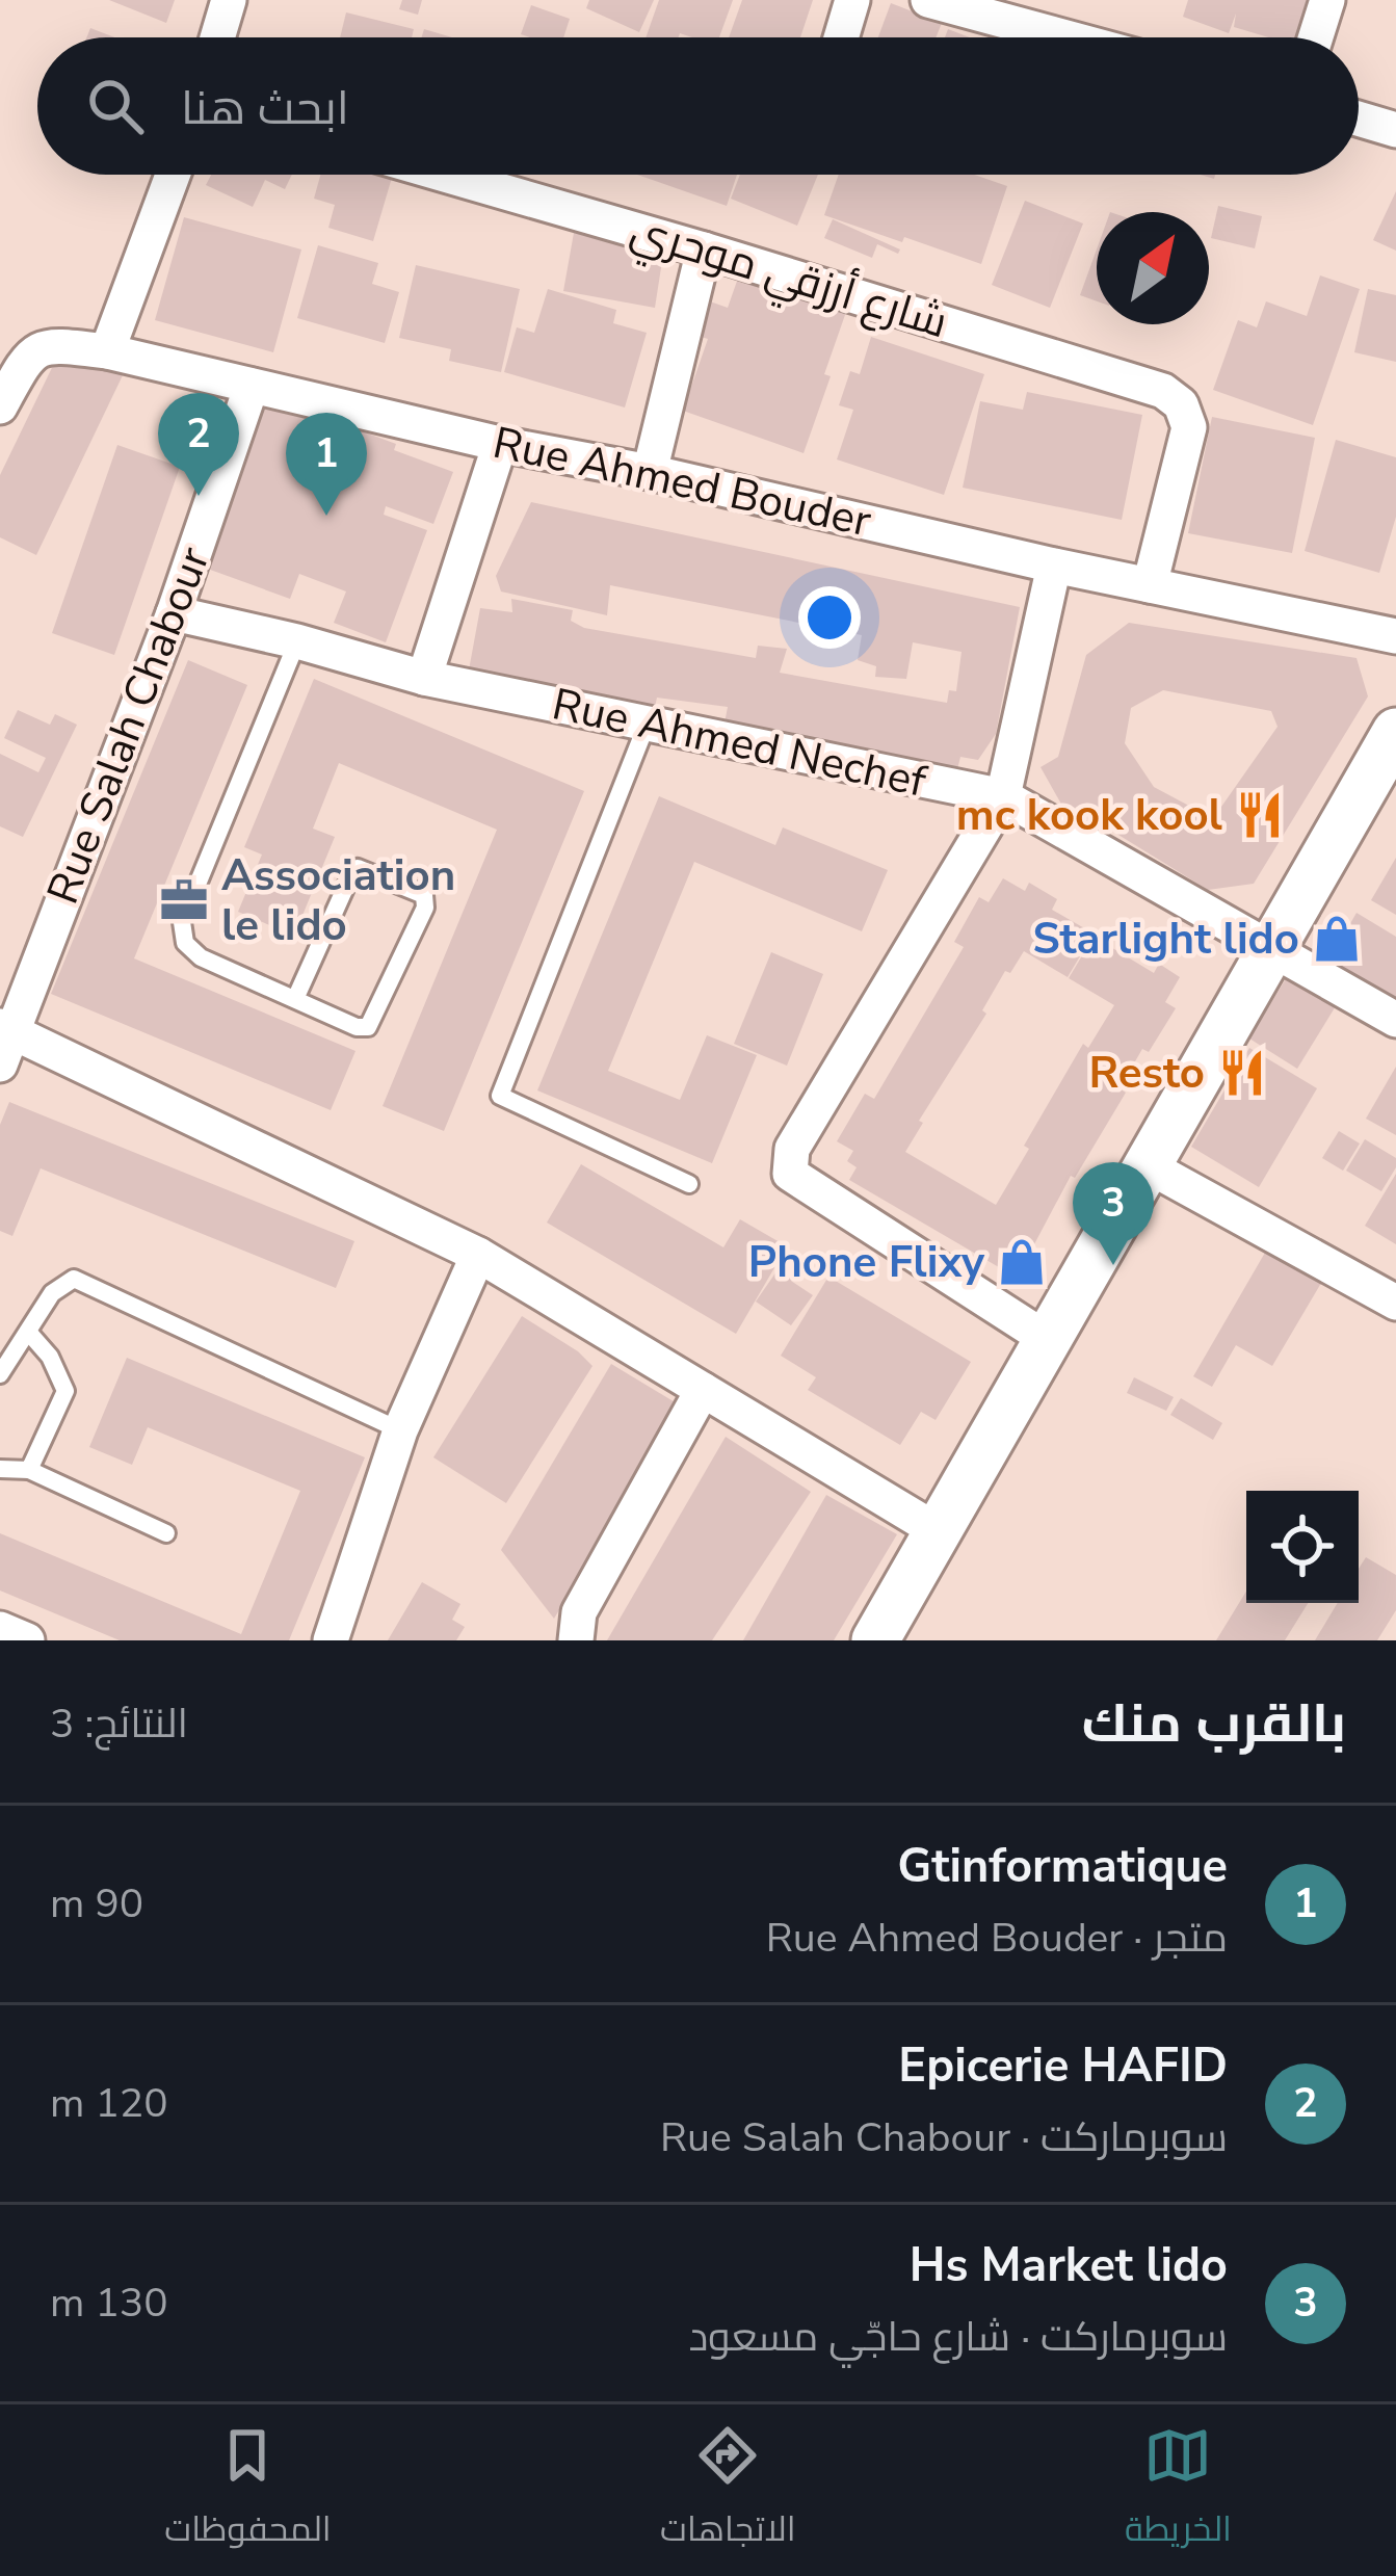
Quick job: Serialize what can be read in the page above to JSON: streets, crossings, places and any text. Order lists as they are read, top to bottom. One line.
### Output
{"streets":{"street":["شارع أرزقي موحري","Rue Ahmed Bouder","Rue Salah Chabour","Rue Ahmed Nechef"]},"crossings":[["شارع أرزقي موحري","Rue Ahmed Bouder"],["Rue Ahmed Bouder","Rue Salah Chabour"],["Rue Salah Chabour","Rue Ahmed Nechef"]],"places":{"restaurant":["mc kook kool","Resto"],"office":["Association le lido"],"shop":["Starlight lido","Phone Flixy"]},"north":"top right","page":{"search":"ابحث هنا","pins":["2","1","3"],"heading":["بالقرب منك","النتائج: 3"],"list":[{"mark":"1","name":"Gtinformatique","note":"متجر · Rue Ahmed Bouder","value":"90 m"},{"mark":"2","name":"Epicerie HAFID","note":"سوبرماركت · Rue Salah Chabour","value":"120 m"},{"mark":"3","name":"Hs Market lido","note":"سوبرماركت · شارع حاجّي مسعود","value":"130 m"}],"nav":["الخريطة","الاتجاهات","المحفوظات"]}}
